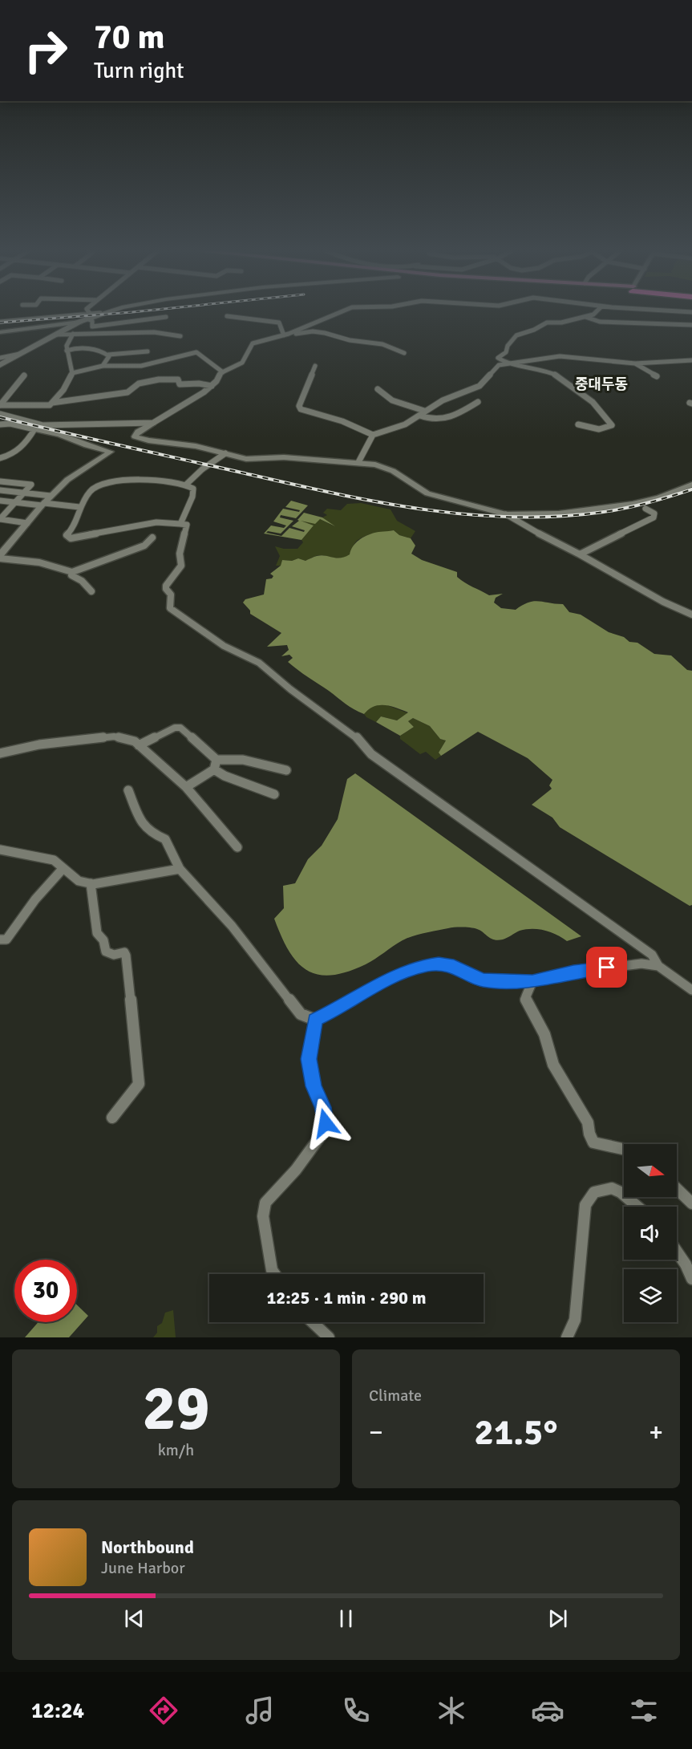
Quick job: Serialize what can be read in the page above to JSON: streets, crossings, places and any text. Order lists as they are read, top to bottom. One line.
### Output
{"districts":["중대두동"],"north":"right","page":{"turn":["70 m","Turn right"],"limit":"30","trip":"12:25 · 1 min · 290 m","tile":[["29","km/h"],"Climate"],"heat":["−","21.5°","+"],"song":["Northbound","June Harbor"],"tabs":"12:24"}}
